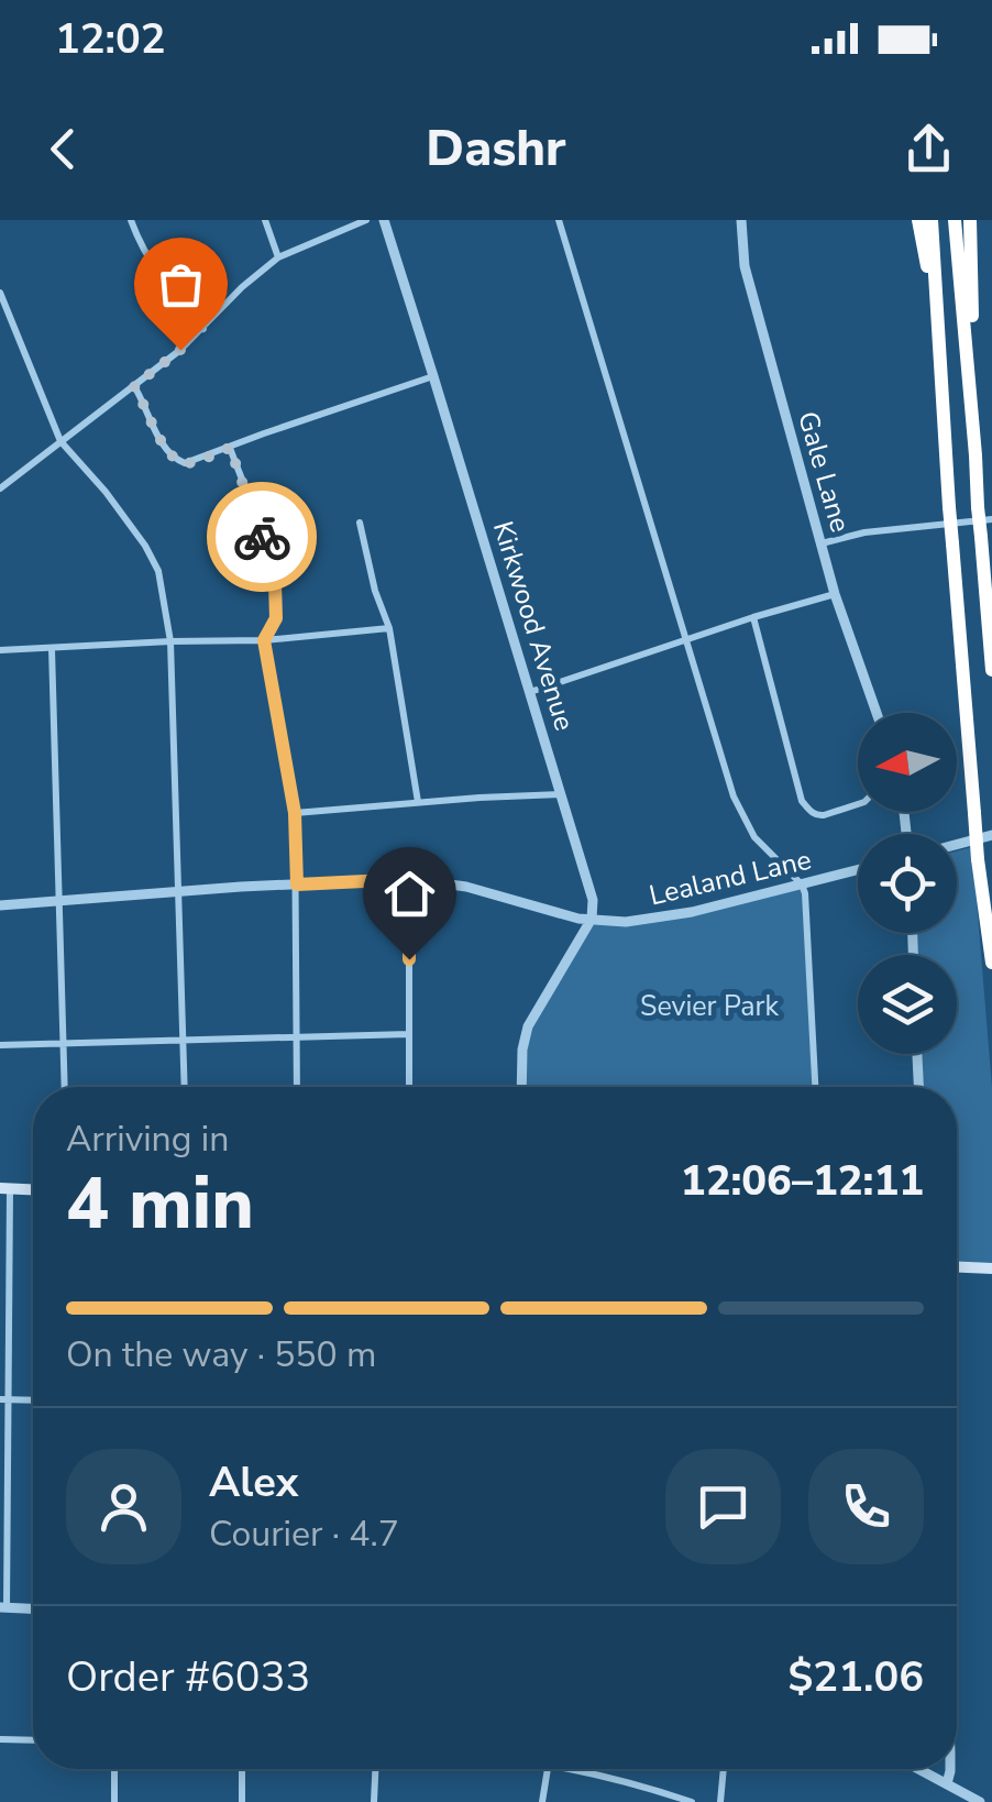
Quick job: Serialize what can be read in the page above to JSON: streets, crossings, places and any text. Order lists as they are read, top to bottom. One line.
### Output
{"streets":{"street":["Gale Lane","Kirkwood Avenue","Lealand Lane"]},"crossings":[["Kirkwood Avenue","Lealand Lane"]],"parks":["Sevier Park"],"north":"left","page":{"status":"12:02","header":"Dashr","heading":["4 min","Arriving in","12:06–12:11"],"panel":["Alex","Courier · 4.7","Order #6033","$21.06"],"bar":"On the way · 550 m"}}
